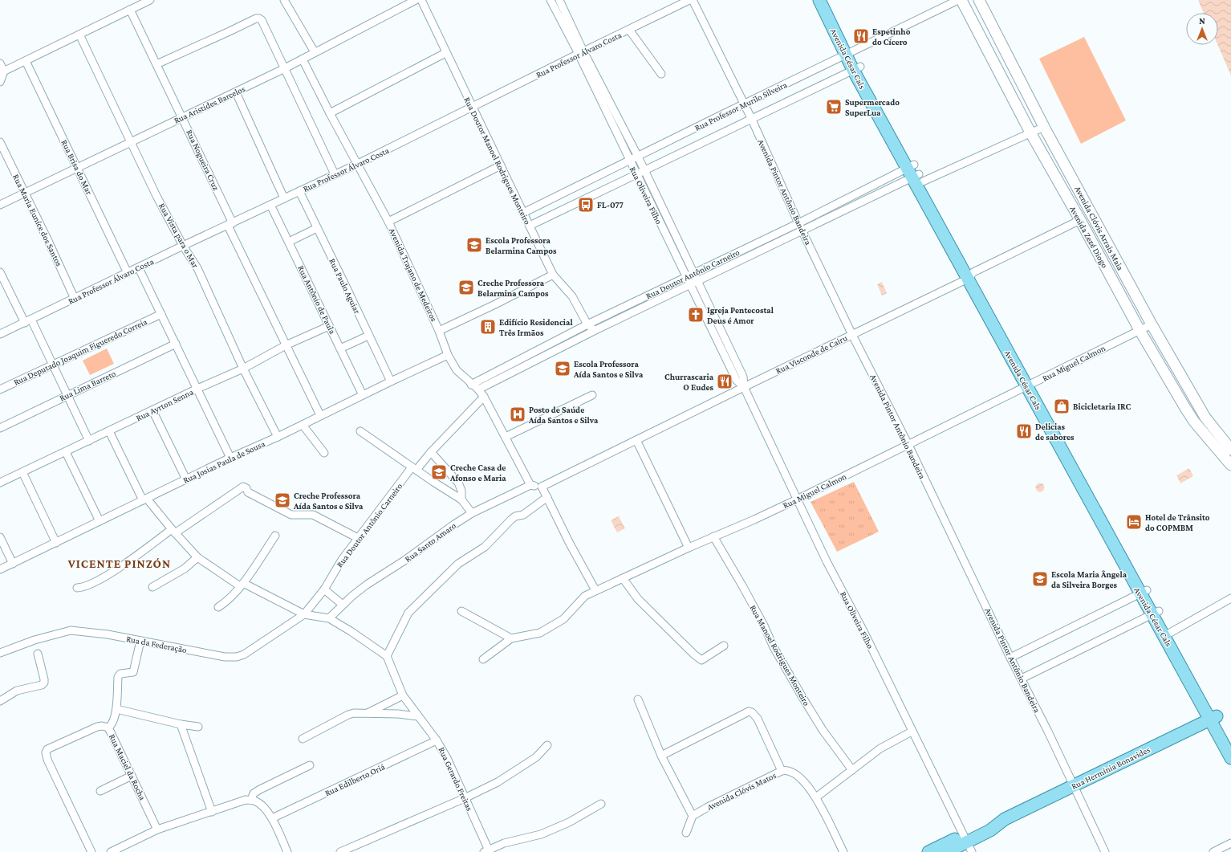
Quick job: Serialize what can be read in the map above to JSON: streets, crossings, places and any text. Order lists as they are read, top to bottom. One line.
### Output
{"streets":{"main road":["Avenida César Cals","Avenida Clóvis Arrais Maia","Avenida Zezé Diogo","Rua Hermínia Bonavides"],"street":["Rua Professor Álvaro Costa","Rua Aristides Barcelos","Rua Professor Murilo Silveira","Rua Nogueira Cruz","Rua Doutor Manoel Rodrigues Monteiro","Rua Brisa do Mar","Avenida Pintor Antônio Bandeira","Rua Oliveira Filho","Rua Maria Euníce dos Santos","Rua Vista para o Mar","Rua Doutor Antônio Carneiro","Avenida Trajano de Medeiros","Rua Paulo Aguiar","Rua Antônio de Paula","Rua Deputado Joaquim Figueredo Correia","Rua Visconde de Cairu","Rua Miguel Calmon","Rua Lima Barreto","Rua Ayrton Senna","Rua Josias Paula de Sousa","Rua Santo Amaro","Rua da Federação","Rua Manoel Rodrigues Monteiro","Rua Maciel da Rocha","Rua Gerardo Freitas","Rua Edilberto Oriá","Avenida Clóvis Matos"]},"crossings":[["Rua Professor Álvaro Costa","Rua Nogueira Cruz"],["Rua Professor Álvaro Costa","Rua Doutor Manoel Rodrigues Monteiro"],["Rua Professor Álvaro Costa","Rua Brisa do Mar"],["Rua Professor Álvaro Costa","Rua Oliveira Filho"],["Rua Professor Álvaro Costa","Rua Maria Euníce dos Santos"],["Rua Professor Álvaro Costa","Rua Vista para o Mar"],["Rua Professor Álvaro Costa","Avenida Trajano de Medeiros"],["Rua Professor Álvaro Costa","Rua Paulo Aguiar"],["Rua Professor Álvaro Costa","Rua Antônio de Paula"],["Avenida César Cals","Rua Professor Murilo Silveira"],["Avenida César Cals","Rua Doutor Antônio Carneiro"],["Avenida César Cals","Rua Visconde de Cairu"],["Avenida César Cals","Rua Miguel Calmon"],["Avenida César Cals","Rua Hermínia Bonavides"],["Rua Aristides Barcelos","Rua Nogueira Cruz"],["Rua Aristides Barcelos","Rua Brisa do Mar"],["Rua Aristides Barcelos","Rua Maria Euníce dos Santos"],["Rua Aristides Barcelos","Rua Vista para o Mar"],["Rua Aristides Barcelos","Avenida Trajano de Medeiros"],["Rua Professor Murilo Silveira","Rua Doutor Manoel Rodrigues Monteiro"],["Rua Professor Murilo Silveira","Avenida Pintor Antônio Bandeira"],["Rua Professor Murilo Silveira","Rua Oliveira Filho"],["Rua Nogueira Cruz","Rua Ayrton Senna"],["Rua Nogueira Cruz","Rua Josias Paula de Sousa"],["Rua Doutor Manoel Rodrigues Monteiro","Rua Doutor Antônio Carneiro"],["Avenida Pintor Antônio Bandeira","Rua Doutor Antônio Carneiro"],["Avenida Pintor Antônio Bandeira","Rua Visconde de Cairu"],["Avenida Pintor Antônio Bandeira","Rua Miguel Calmon"],["Avenida Pintor Antônio Bandeira","Rua Hermínia Bonavides"],["Rua Oliveira Filho","Rua Doutor Antônio Carneiro"],["Rua Oliveira Filho","Rua Visconde de Cairu"],["Rua Oliveira Filho","Rua Miguel Calmon"],["Rua Oliveira Filho","Rua Hermínia Bonavides"],["Avenida Clóvis Arrais Maia","Rua Doutor Antônio Carneiro"],["Avenida Clóvis Arrais Maia","Rua Miguel Calmon"],["Rua Vista para o Mar","Rua Ayrton Senna"],["Rua Vista para o Mar","Rua Josias Paula de Sousa"],["Avenida Zezé Diogo","Rua Doutor Antônio Carneiro"],["Avenida Zezé Diogo","Rua Visconde de Cairu"],["Avenida Zezé Diogo","Rua Miguel Calmon"],["Rua Doutor Antônio Carneiro","Avenida Trajano de Medeiros"],["Rua Doutor Antônio Carneiro","Rua da Federação"],["Avenida Trajano de Medeiros","Rua Josias Paula de Sousa"],["Avenida Trajano de Medeiros","Rua Santo Amaro"],["Rua Paulo Aguiar","Rua Josias Paula de Sousa"],["Rua Antônio de Paula","Rua Ayrton Senna"],["Rua Antônio de Paula","Rua Josias Paula de Sousa"],["Rua Miguel Calmon","Rua Manoel Rodrigues Monteiro"],["Rua da Federação","Rua Maciel da Rocha"],["Rua Gerardo Freitas","Rua Edilberto Oriá"]],"districts":["VICENTE PINZÓN"],"places":{"restaurant":["Espetinho do Cícero","Churrascaria O Eudes","Delicias de sabores"],"supermarket":["Supermercado SuperLua"],"bus stop":["FL-077"],"school or university":["Escola Professora Belarmina Campos","Creche Professora Belarmina Campos","Escola Professora Aída Santos e Silva","Creche Casa de Afonso e Maria","Creche Professora Aída Santos e Silva","Escola Maria Ângela da Silveira Borges"],"church":["Igreja Pentecostal Deus é Amor"],"building":["Edifício Residencial Três Irmãos"],"shop":["Bicicletaria IRC"],"hospital":["Posto de Saúde Aída Santos e Silva"],"hotel":["Hotel de Trânsito do COPMBM"]},"north":"top"}
